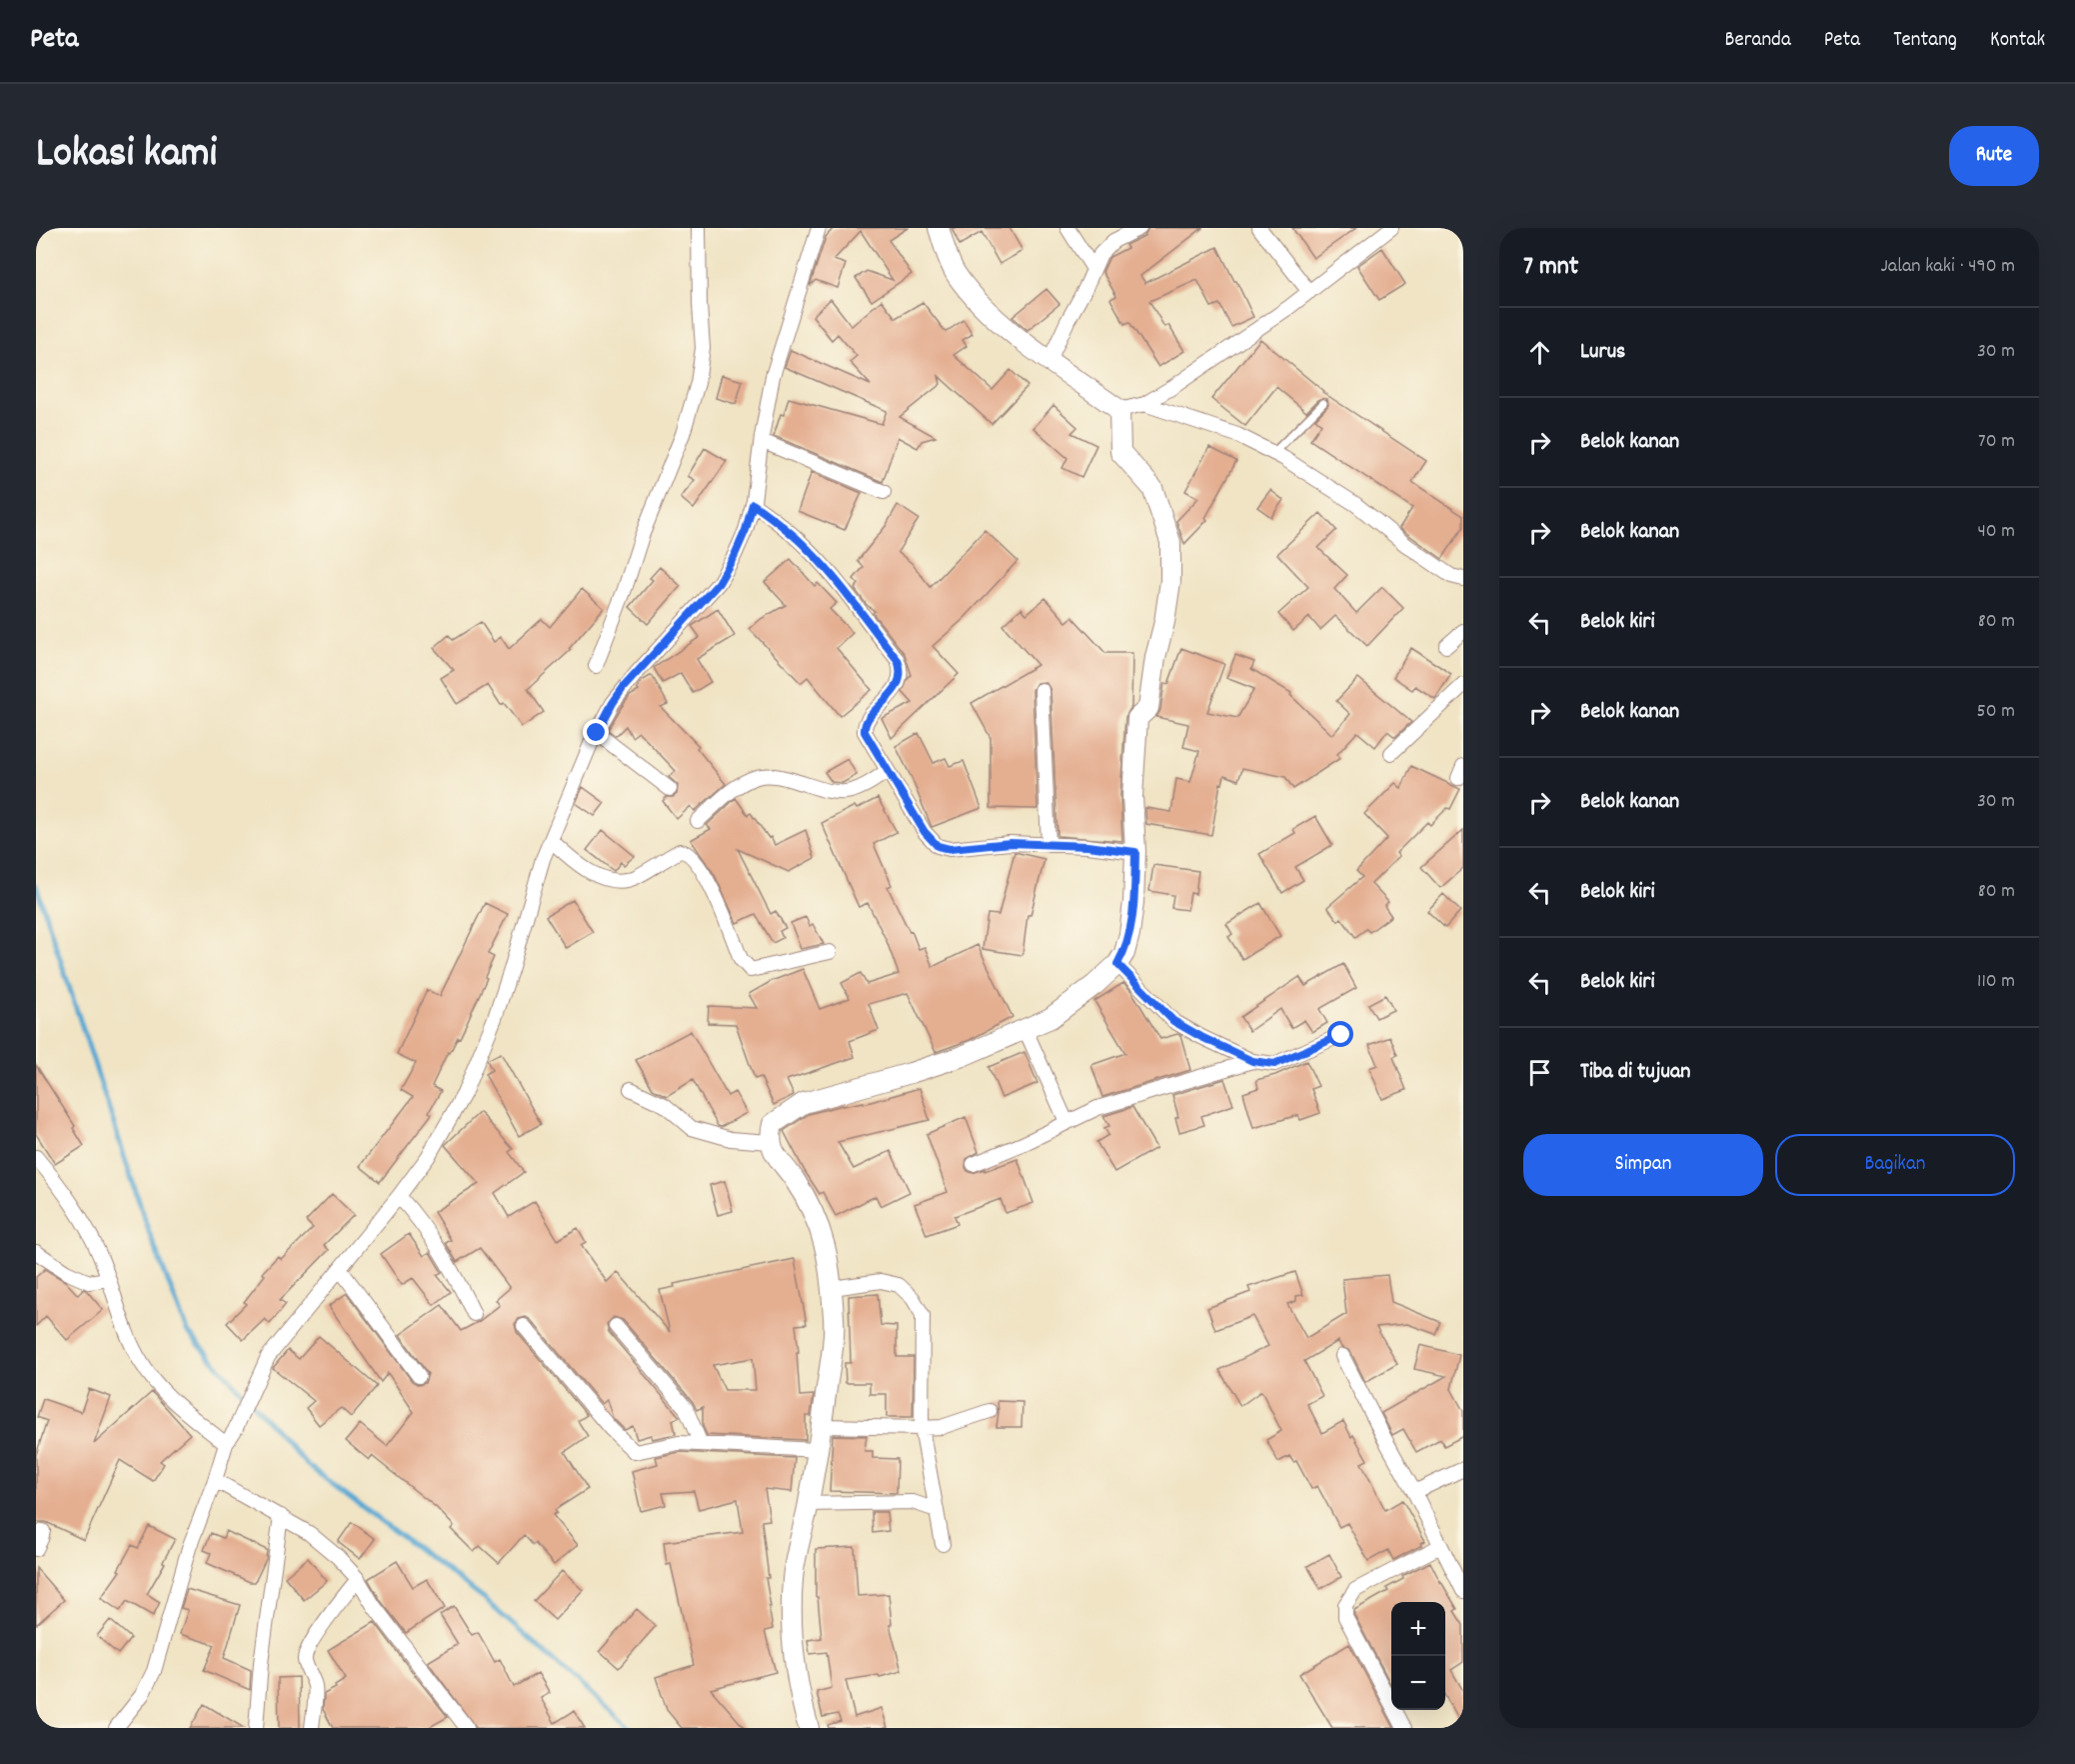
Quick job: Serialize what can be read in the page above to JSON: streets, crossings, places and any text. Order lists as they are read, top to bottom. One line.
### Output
{"page":{"header":"Peta","nav":["Beranda","Peta","Tentang","Kontak"],"title":"Lokasi kami","buttons":["Rute",["Simpan","Bagikan"]],"heading":["7 mnt","Jalan kaki · 490 m"],"list":[["Lurus","30 m"],["Belok kanan","70 m"],["Belok kanan","40 m"],["Belok kiri","80 m"],["Belok kanan","50 m"],["Belok kanan","30 m"],["Belok kiri","80 m"],["Belok kiri","110 m"],"Tiba di tujuan"],"map_buttons":["+","−"]}}
